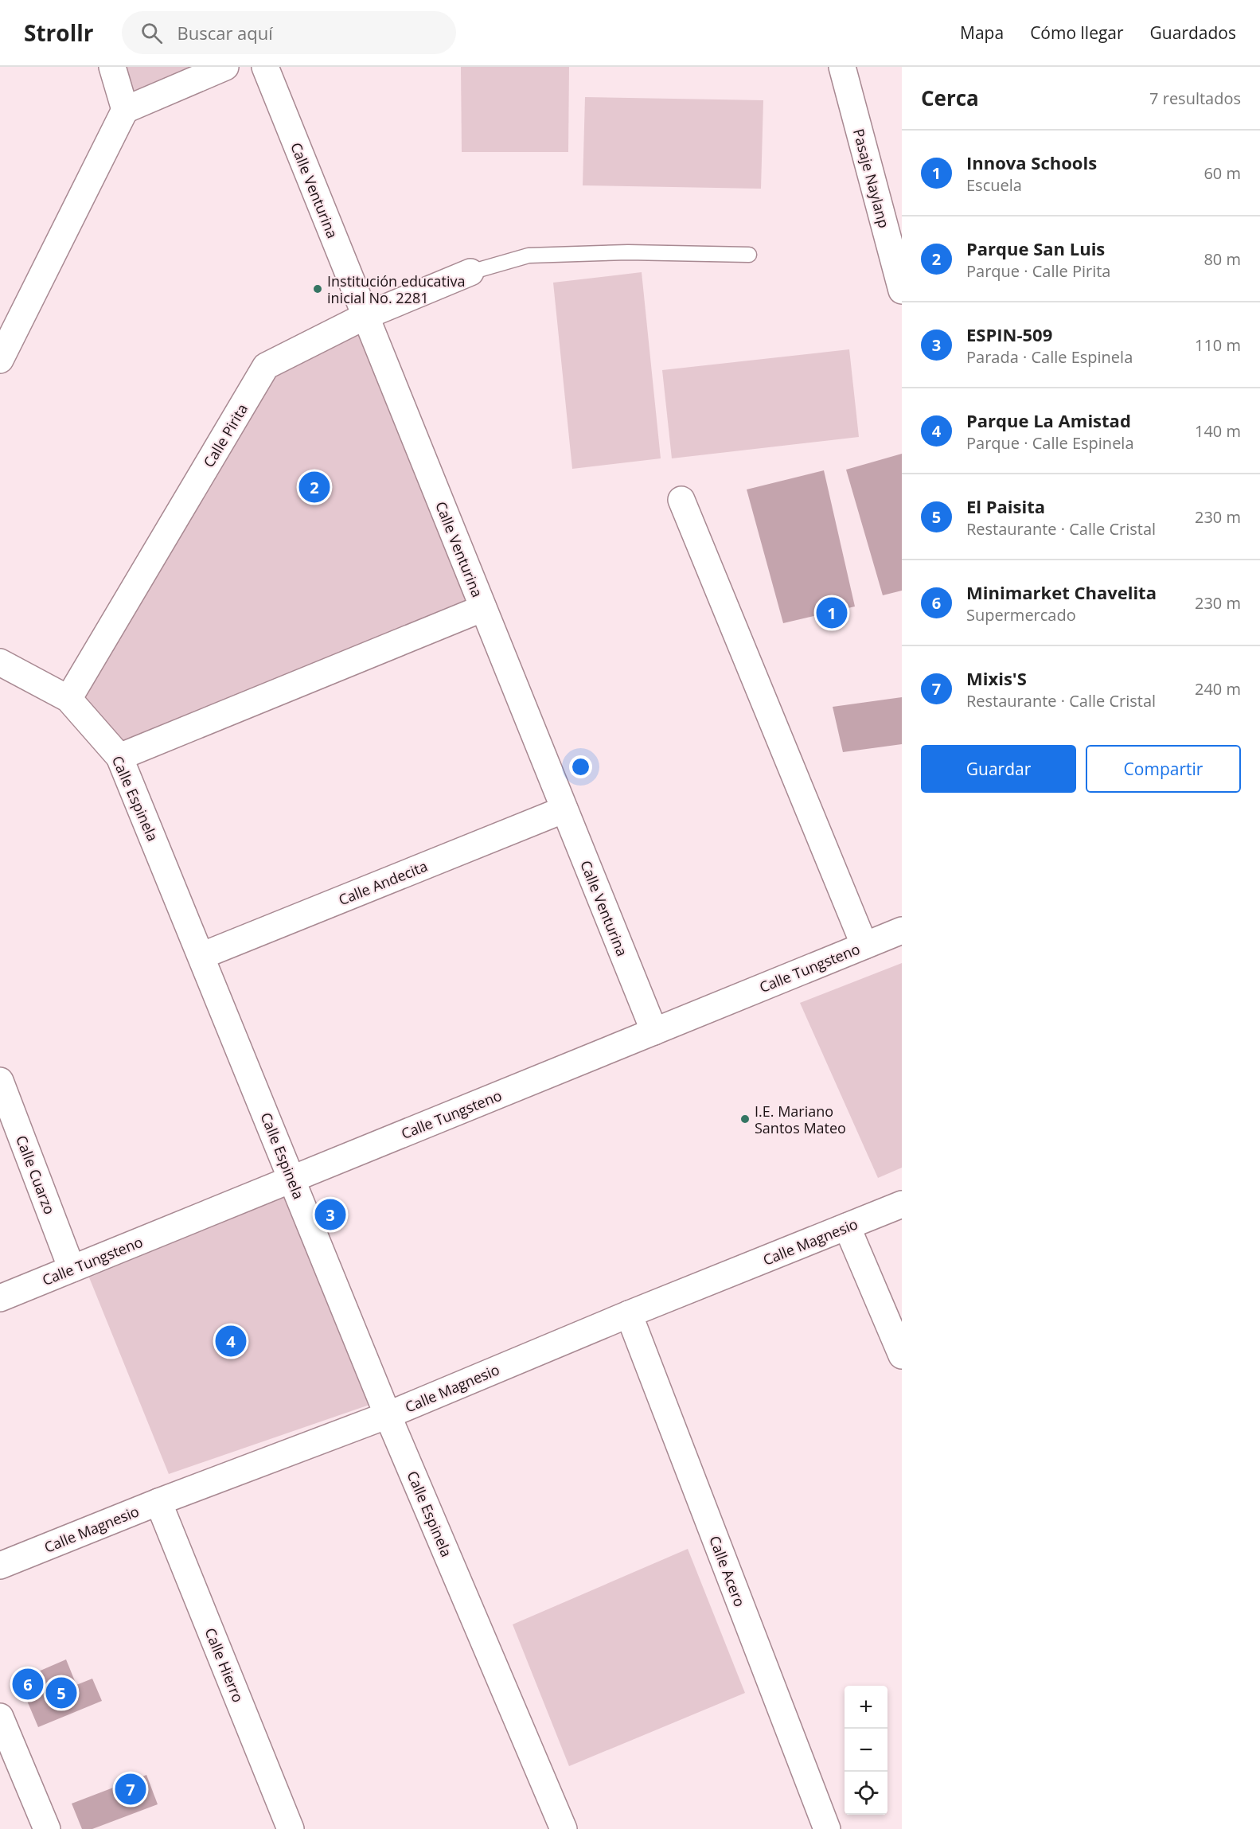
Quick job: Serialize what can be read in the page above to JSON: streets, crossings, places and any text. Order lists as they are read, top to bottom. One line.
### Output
{"streets":{"street":["Pasaje Naylanp","Calle Venturina","Calle Pirita","Calle Espinela","Calle Andecita","Calle Tungsteno","Calle Cuarzo","Calle Magnesio","Calle Acero","Calle Hierro"]},"crossings":[["Calle Venturina","Calle Pirita"],["Calle Venturina","Calle Andecita"],["Calle Venturina","Calle Tungsteno"],["Calle Pirita","Calle Espinela"],["Calle Espinela","Calle Andecita"],["Calle Espinela","Calle Tungsteno"],["Calle Espinela","Calle Magnesio"],["Calle Tungsteno","Calle Cuarzo"],["Calle Magnesio","Calle Acero"],["Calle Magnesio","Calle Hierro"]],"places":["Institución educativa inicial No. 2281","I.E. Mariano Santos Mateo"],"page":{"header":"Strollr","search":"Buscar aquí","nav":["Mapa","Cómo llegar","Guardados"],"heading":["Cerca","7 resultados"],"list":[{"mark":"1","name":"Innova Schools","note":"Escuela","value":"60 m"},{"mark":"2","name":"Parque San Luis","note":"Parque · Calle Pirita","value":"80 m"},{"mark":"3","name":"ESPIN-509","note":"Parada · Calle Espinela","value":"110 m"},{"mark":"4","name":"Parque La Amistad","note":"Parque · Calle Espinela","value":"140 m"},{"mark":"5","name":"El Paisita","note":"Restaurante · Calle Cristal","value":"230 m"},{"mark":"6","name":"Minimarket Chavelita","note":"Supermercado","value":"230 m"},{"mark":"7","name":"Mixis'S","note":"Restaurante · Calle Cristal","value":"240 m"}],"pins":["2","1","3","4","6","5","7"],"buttons":["Guardar","Compartir"],"map_buttons":["+","−"]}}
